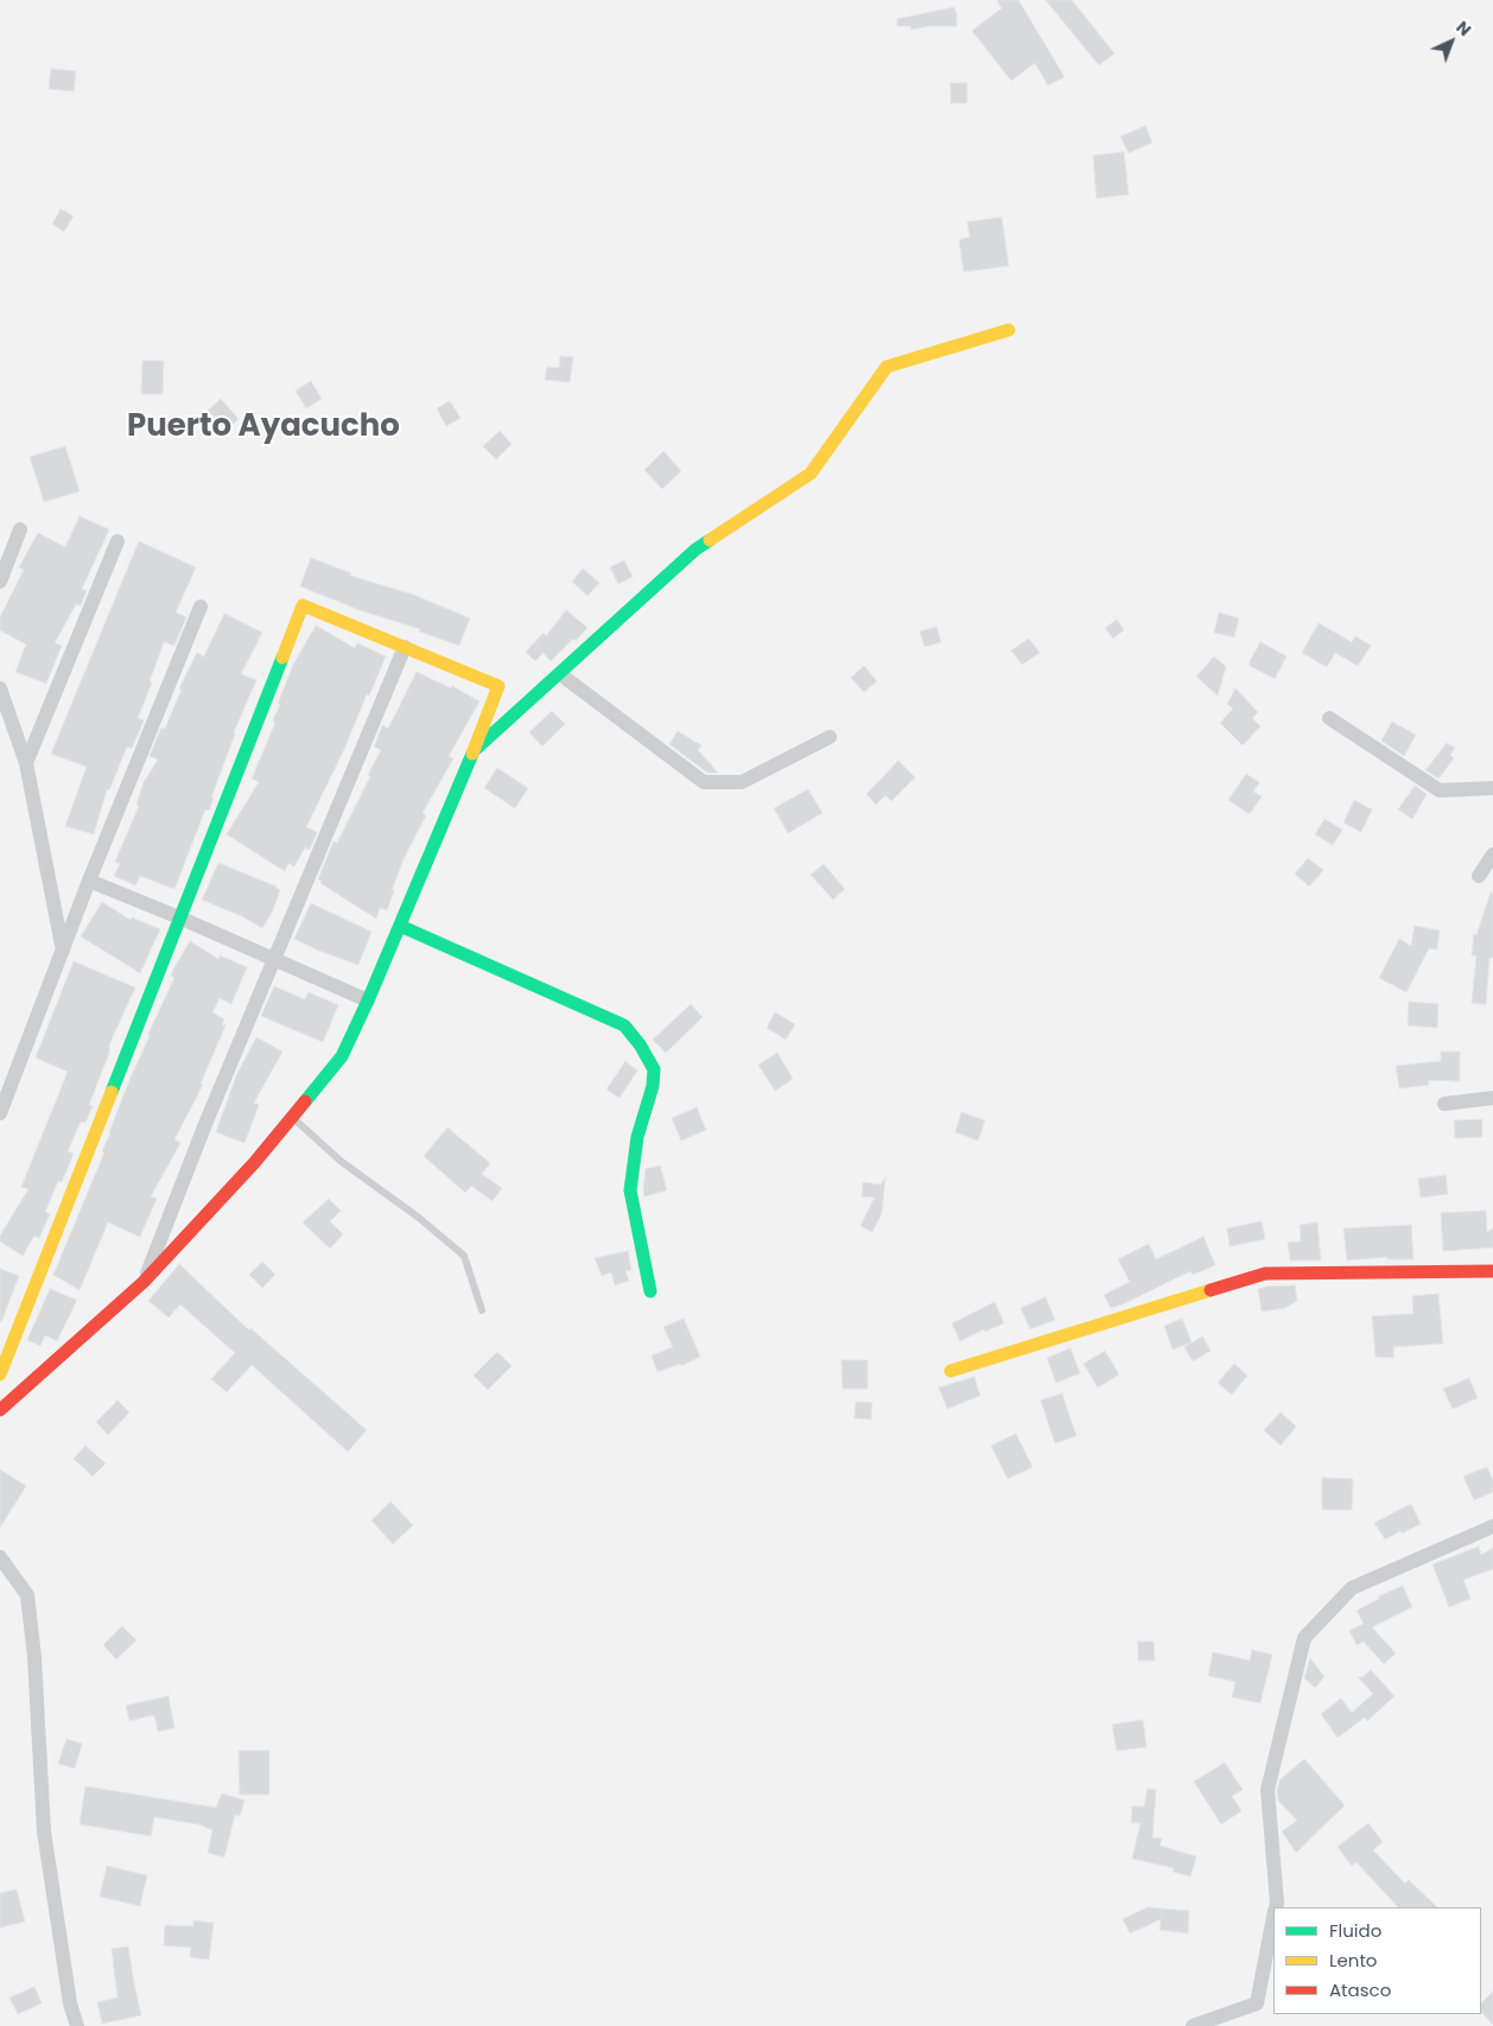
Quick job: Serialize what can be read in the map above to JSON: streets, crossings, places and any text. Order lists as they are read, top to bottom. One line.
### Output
{"districts":["Puerto Ayacucho"],"legend":["Fluido","Lento","Atasco"],"north":"top right"}
